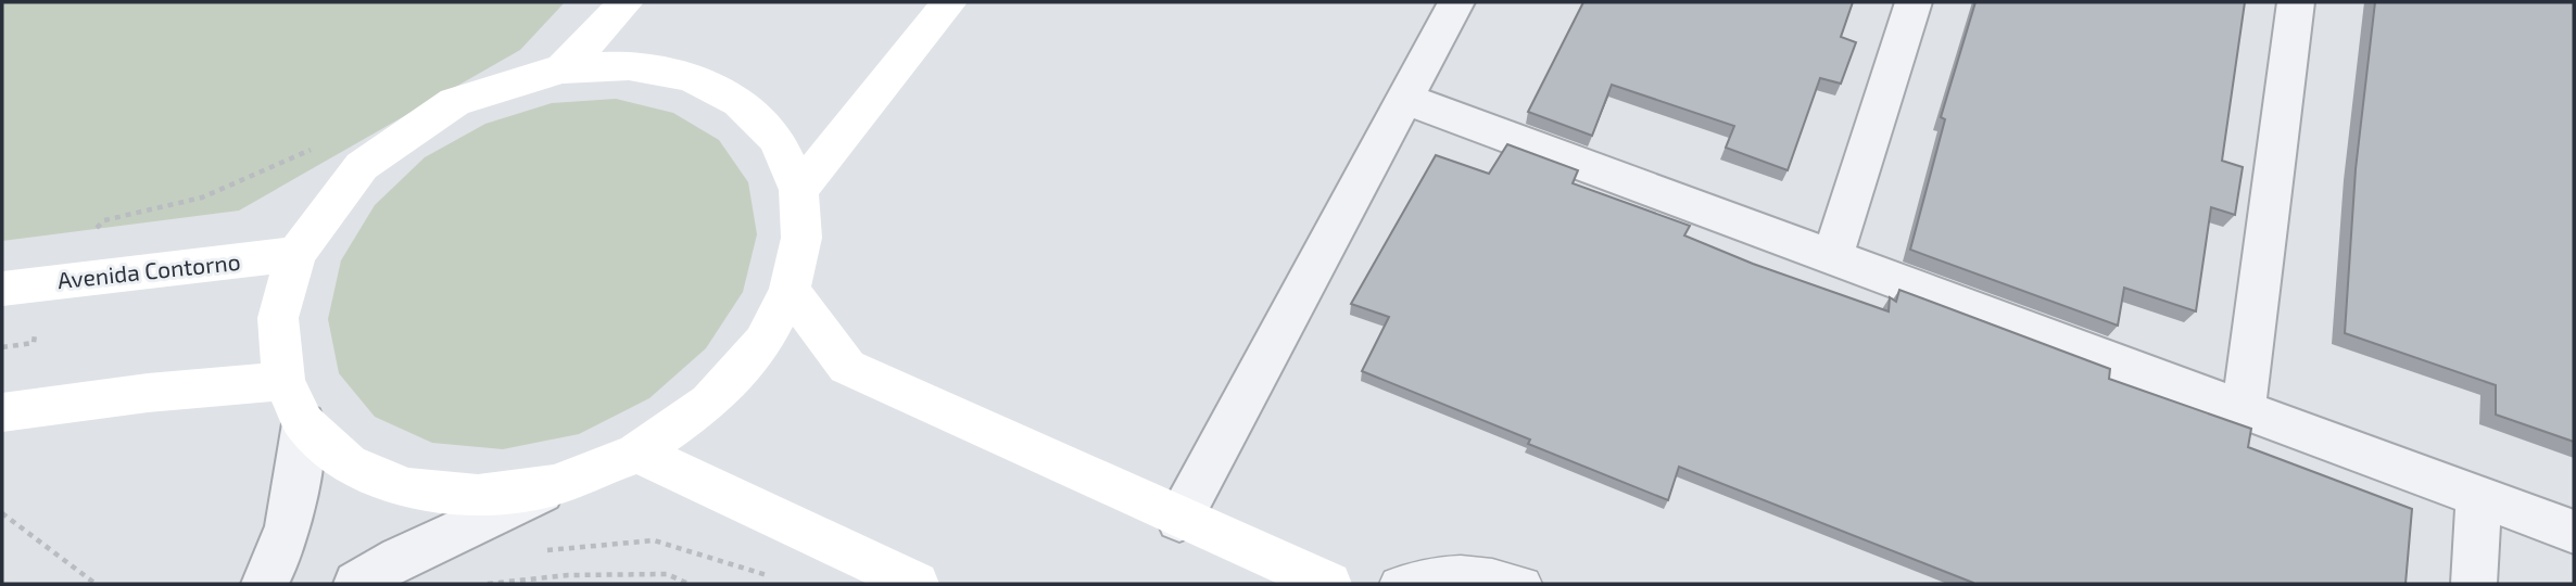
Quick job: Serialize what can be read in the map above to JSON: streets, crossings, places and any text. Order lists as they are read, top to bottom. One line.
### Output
{"streets":{"main road":["Avenida Contorno"]}}
